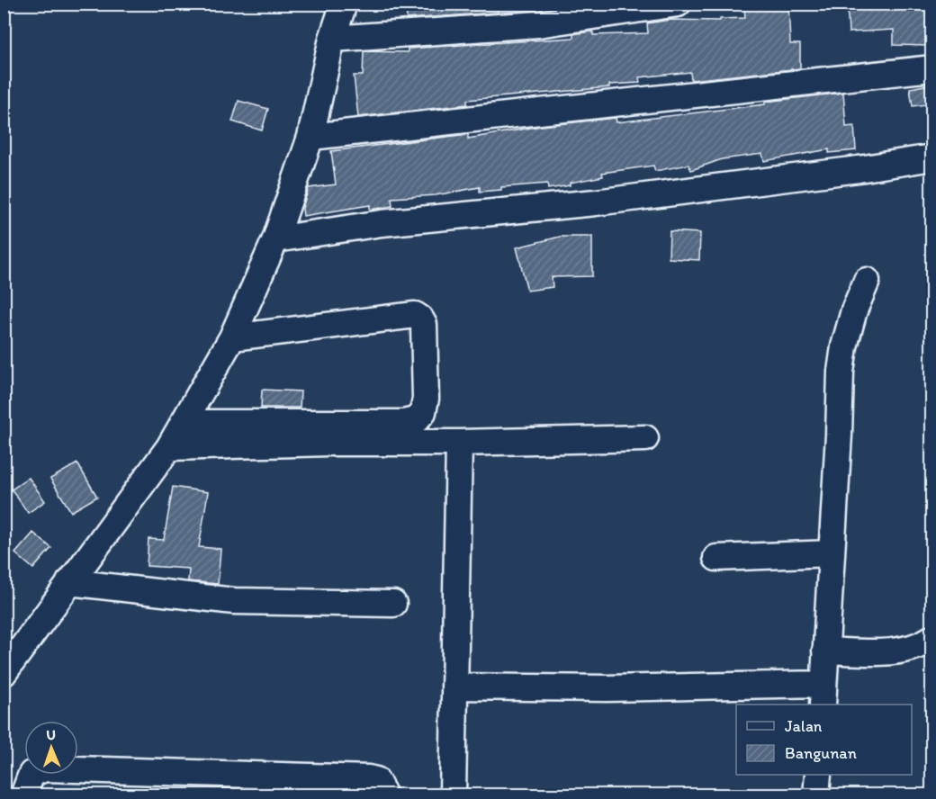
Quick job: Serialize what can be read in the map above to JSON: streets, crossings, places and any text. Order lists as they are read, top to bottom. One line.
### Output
{"legend":["Jalan","Bangunan"],"north":"top"}
